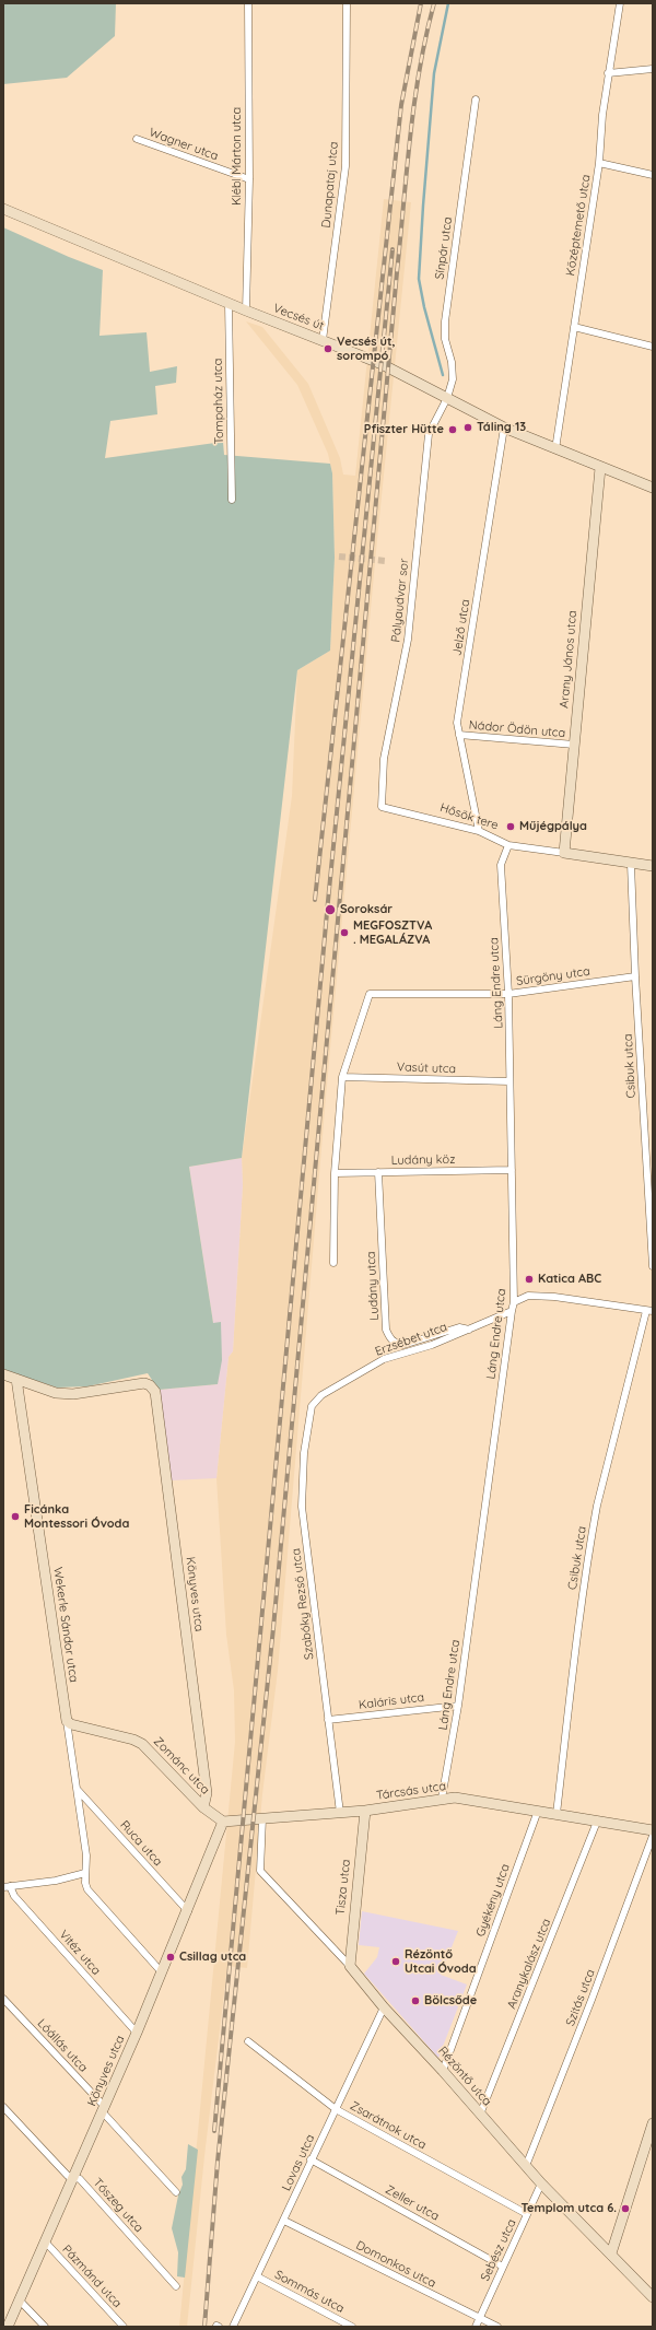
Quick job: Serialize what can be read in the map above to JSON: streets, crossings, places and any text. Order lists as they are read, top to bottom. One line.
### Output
{"streets":{"main road":["Vecsés út","Arany János utca","Hősök tere","Könyves utca","Wekerle Sándor utca","Zománc utca","Tárcsás utca","Tisza utca","Rézöntő utca"],"street":["Wagner utca","Klébl Márton utca","Dunapataj utca","Középtemető utca","Sínpár utca","Tompaház utca","Pályaudvar sor","Jelző utca","Nádor Ödön utca","Sürgöny utca","Láng Endre utca","Csibuk utca","Vasút utca","Ludány köz","Ludány utca","Erzsébet utca","Szabóky Rezső utca","Kaláris utca","Ruca utca","Gyékény utca","Vitéz utca","Aranykalász utca","Szitás utca","Lóállás utca","Zsarátnok utca","Lovas utca","Zeller utca","Tószeg utca","Sebész utca","Domonkos utca","Pázmánd utca","Sommás utca"]},"crossings":[["Wagner utca","Klébl Márton utca"],["Klébl Márton utca","Vecsés út"],["Dunapataj utca","Vecsés út"],["Középtemető utca","Vecsés út"],["Sínpár utca","Vecsés út"],["Sínpár utca","Pályaudvar sor"],["Vecsés út","Tompaház utca"],["Vecsés út","Pályaudvar sor"],["Vecsés út","Jelző utca"],["Vecsés út","Arany János utca"],["Pályaudvar sor","Hősök tere"],["Jelző utca","Nádor Ödön utca"],["Jelző utca","Hősök tere"],["Arany János utca","Nádor Ödön utca"],["Arany János utca","Hősök tere"],["Hősök tere","Láng Endre utca"],["Hősök tere","Csibuk utca"],["Sürgöny utca","Láng Endre utca"],["Sürgöny utca","Csibuk utca"],["Sürgöny utca","Vasút utca"],["Láng Endre utca","Vasút utca"],["Láng Endre utca","Ludány köz"],["Láng Endre utca","Erzsébet utca"],["Láng Endre utca","Kaláris utca"],["Láng Endre utca","Tárcsás utca"],["Csibuk utca","Tárcsás utca"],["Ludány köz","Ludány utca"],["Ludány utca","Erzsébet utca"],["Erzsébet utca","Szabóky Rezső utca"],["Könyves utca","Wekerle Sándor utca"],["Könyves utca","Zománc utca"],["Könyves utca","Tárcsás utca"],["Könyves utca","Ruca utca"],["Könyves utca","Vitéz utca"],["Könyves utca","Lóállás utca"],["Könyves utca","Tószeg utca"],["Könyves utca","Pázmánd utca"],["Szabóky Rezső utca","Kaláris utca"],["Szabóky Rezső utca","Tárcsás utca"],["Wekerle Sándor utca","Zománc utca"],["Wekerle Sándor utca","Ruca utca"],["Tárcsás utca","Tisza utca"],["Tárcsás utca","Gyékény utca"],["Tárcsás utca","Aranykalász utca"],["Tárcsás utca","Rézöntő utca"],["Tisza utca","Rézöntő utca"],["Gyékény utca","Rézöntő utca"],["Aranykalász utca","Rézöntő utca"],["Szitás utca","Rézöntő utca"],["Rézöntő utca","Lovas utca"],["Rézöntő utca","Sebész utca"],["Zsarátnok utca","Lovas utca"],["Zsarátnok utca","Sebész utca"],["Lovas utca","Zeller utca"],["Lovas utca","Domonkos utca"],["Lovas utca","Sommás utca"],["Zeller utca","Sebész utca"],["Sebész utca","Domonkos utca"]],"places":["Vecsés út, sorompó","Táling 13","Pfiszter Hütte","Műjégpálya","Soroksár","MEGFOSZTVA . MEGALÁZVA","Katica ABC","Ficánka Montessori Óvoda","Csillag utca","Rézöntő Utcai Óvoda","Bölcsőde","Templom utca 6."]}
